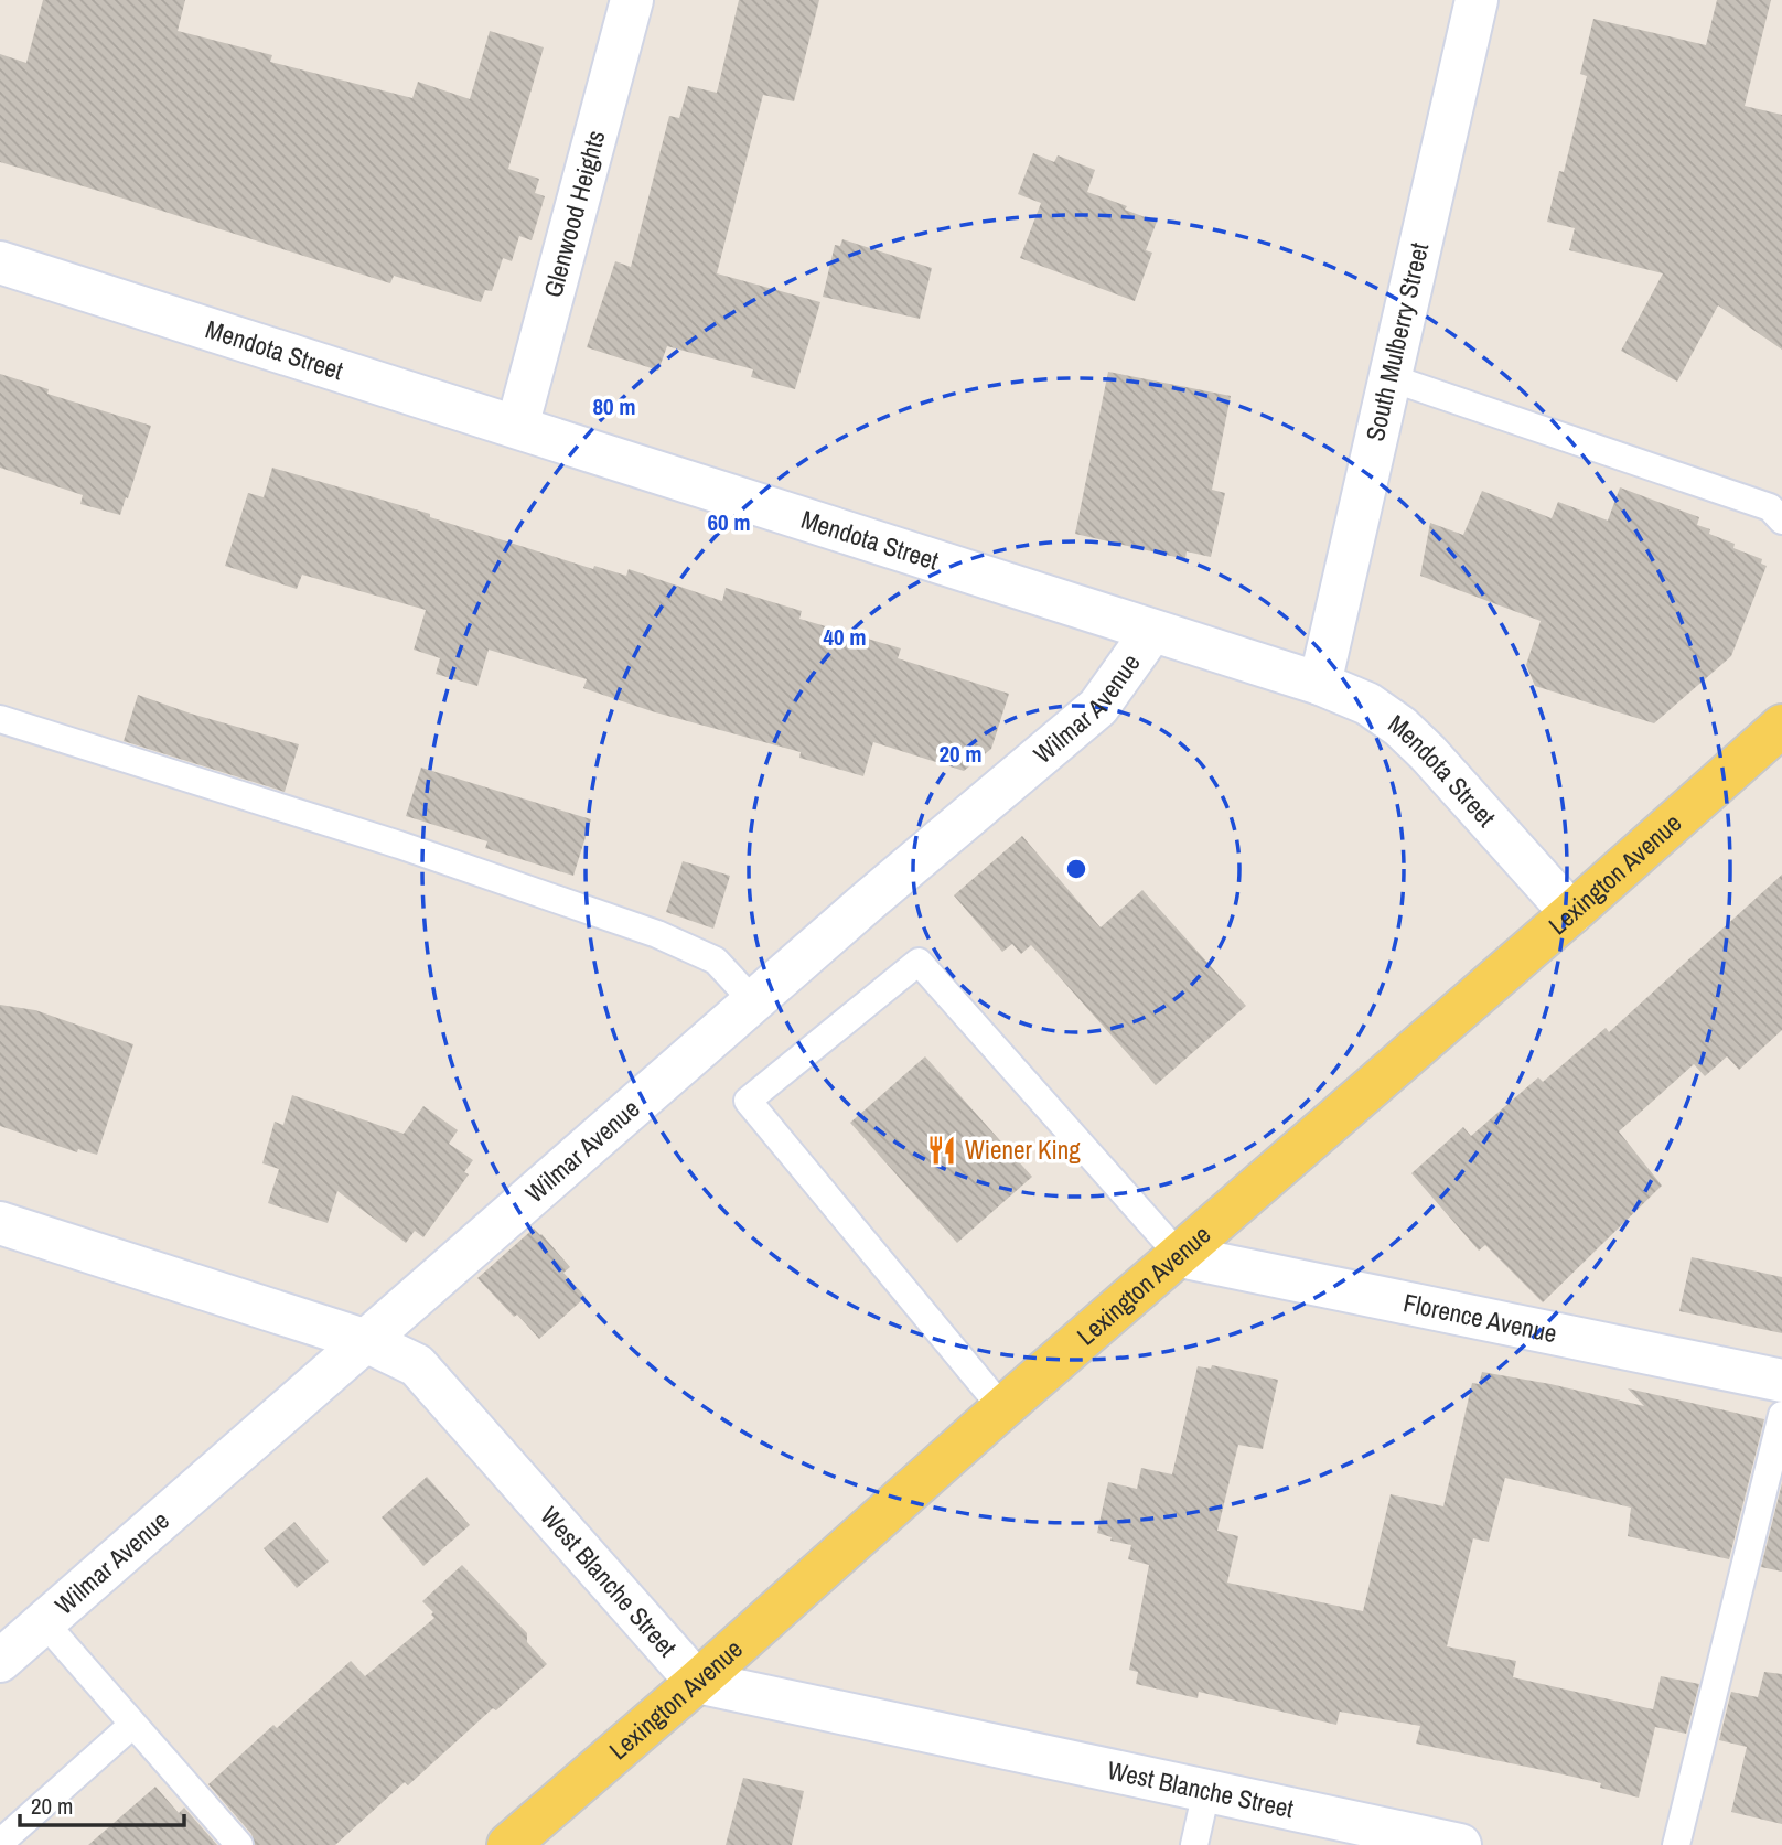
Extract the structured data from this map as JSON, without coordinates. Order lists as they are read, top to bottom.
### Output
{
  "streets": {
    "main road": ["Lexington Avenue"],
    "street": [
      "Glenwood Heights",
      "South Mulberry Street",
      "Mendota Street",
      "Wilmar Avenue",
      "Florence Avenue",
      "West Blanche Street"
    ]
  },
  "crossings": [
    ["Glenwood Heights", "Mendota Street"],
    ["South Mulberry Street", "Mendota Street"],
    ["Mendota Street", "Wilmar Avenue"],
    ["Mendota Street", "Lexington Avenue"],
    ["Wilmar Avenue", "West Blanche Street"],
    ["Lexington Avenue", "Florence Avenue"],
    ["Lexington Avenue", "West Blanche Street"]
  ],
  "places": {
    "restaurant": ["Wiener King"]
  },
  "scale_bar": "20 m",
  "rings": [
    "80 m",
    "60 m",
    "40 m",
    "20 m"
  ]
}
